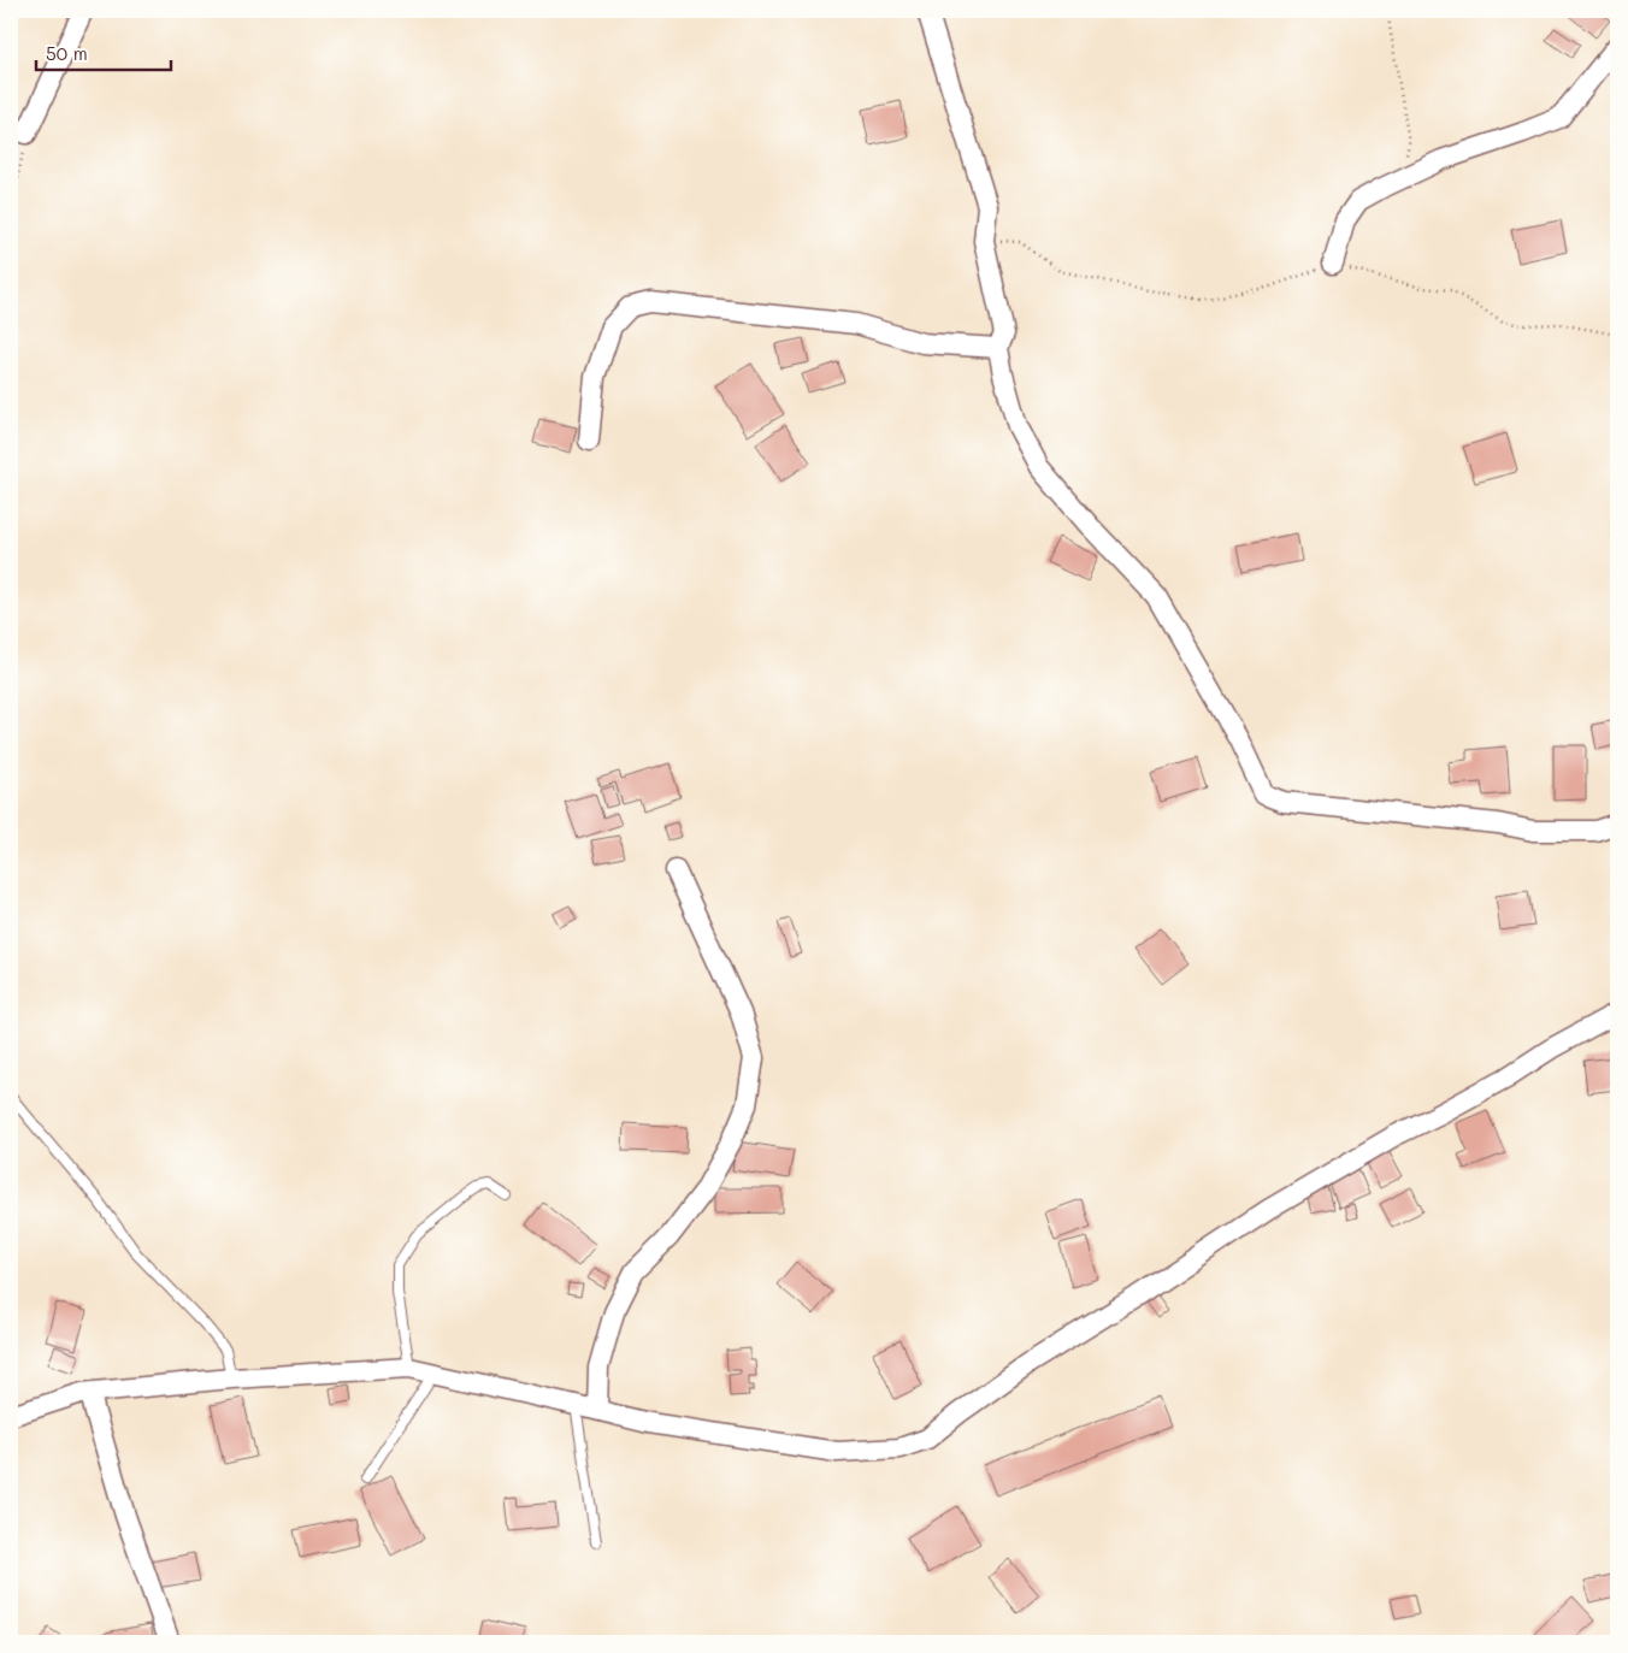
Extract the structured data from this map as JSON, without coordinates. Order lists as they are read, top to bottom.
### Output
{
  "scale_bar": "50 m"
}
